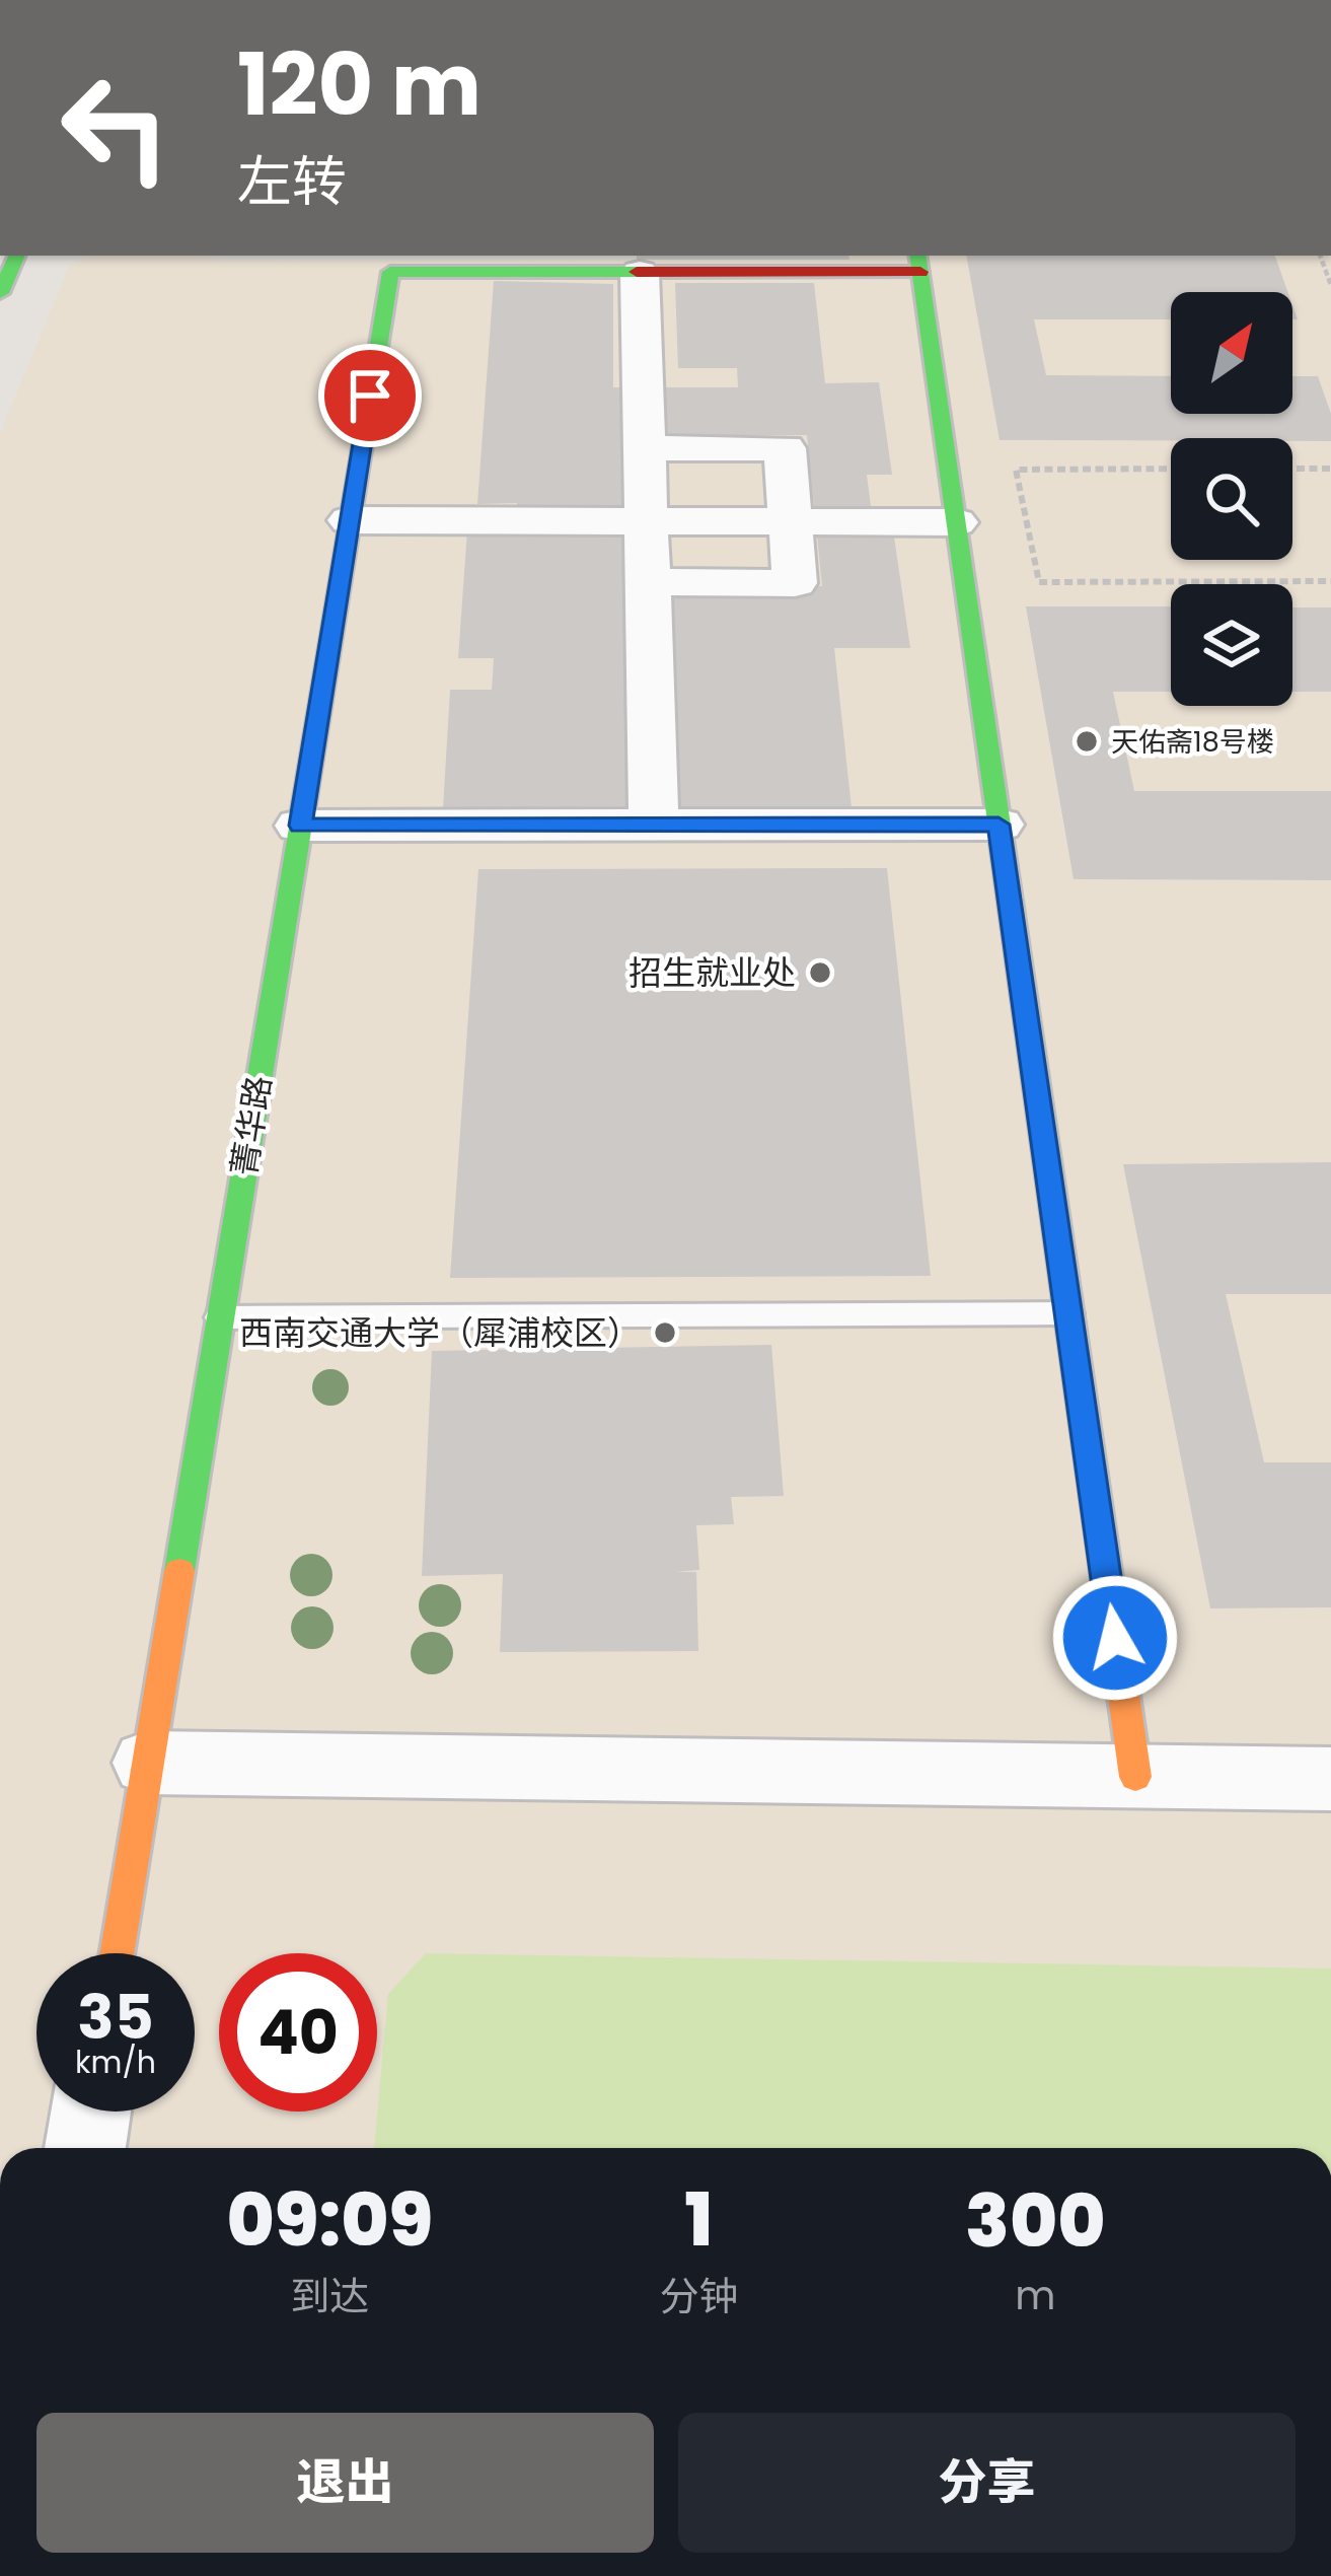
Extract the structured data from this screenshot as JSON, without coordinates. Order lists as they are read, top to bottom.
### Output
{
  "streets": {
    "street": ["菁华路"]
  },
  "places": ["天佑斋18号楼", "招生就业处", "西南交通大学（犀浦校区）"],
  "north": "top right",
  "page": {
    "turn": ["120 m", "左转"],
    "speed": "35 km/h",
    "limit": "40",
    "eta": [
      "09:09",
      "到达",
      "1",
      "分钟",
      "300",
      "m"
    ],
    "buttons": ["退出", "分享"]
  }
}
